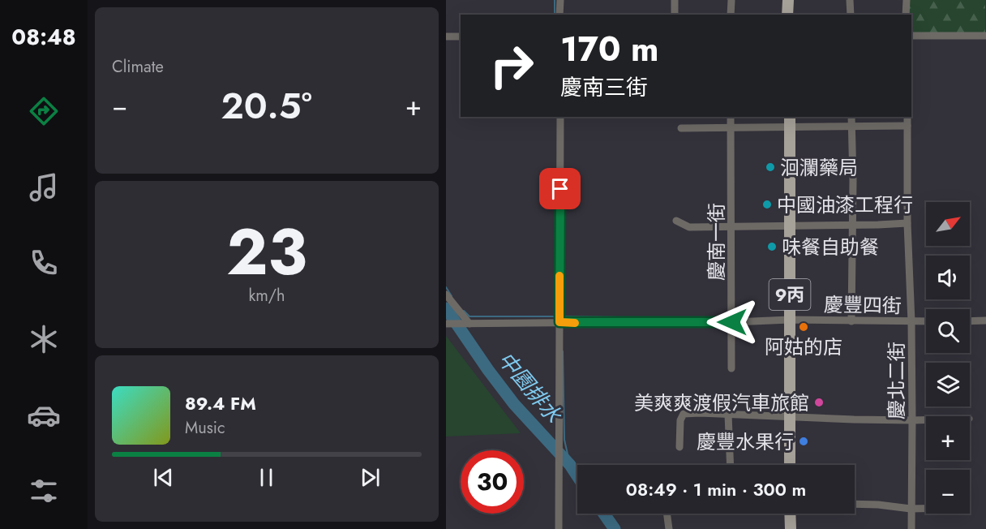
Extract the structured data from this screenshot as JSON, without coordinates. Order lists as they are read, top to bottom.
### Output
{
  "streets": {
    "main road": ["9丙"],
    "street": ["慶南一街", "慶豐四街", "慶北二街"]
  },
  "crossings": [
    ["慶南一街", "慶豐四街"],
    ["9丙", "慶豐四街"],
    ["慶豐四街", "慶北二街"]
  ],
  "water": ["中園排水"],
  "places": [
    "洄瀾藥局",
    "中國油漆工程行",
    "味餐自助餐",
    "阿姑的店",
    "美爽爽渡假汽車旅館",
    "慶豐水果行"
  ],
  "north": "top right",
  "page": {
    "tabs": "08:48",
    "tile": [
      "Climate",
      ["23", "km/h"]
    ],
    "turn": ["170 m", "慶南三街"],
    "heat": ["−", "20.5°", "+"],
    "map_buttons": ["+", "−"],
    "song": ["89.4 FM", "Music"],
    "limit": "30",
    "trip": "08:49 · 1 min · 300 m"
  }
}
